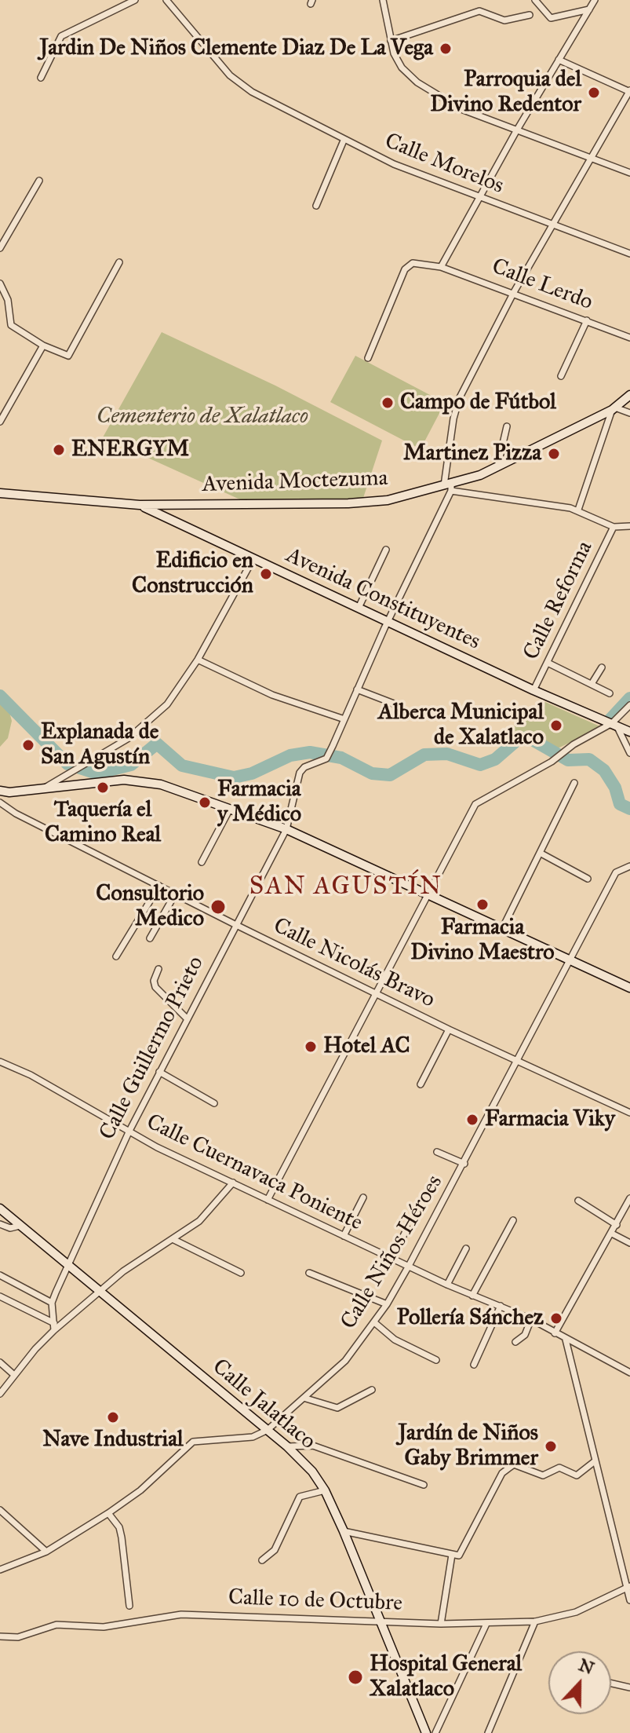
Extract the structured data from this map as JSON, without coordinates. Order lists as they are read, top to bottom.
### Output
{
  "streets": {
    "main road": ["Avenida Moctezuma", "Avenida Constituyentes", "Calle Jalatlaco"],
    "street": [
      "Calle Morelos",
      "Calle Lerdo",
      "Calle Reforma",
      "Calle Nicolás Bravo",
      "Calle Guillermo Prieto",
      "Calle Cuernavaca Poniente",
      "Calle Niños Héroes",
      "Calle 10 de Octubre"
    ]
  },
  "crossings": [
    ["Avenida Moctezuma", "Avenida Constituyentes"],
    ["Avenida Constituyentes", "Calle Reforma"],
    ["Calle Nicolás Bravo", "Calle Guillermo Prieto"],
    ["Calle Nicolás Bravo", "Calle Niños Héroes"],
    ["Calle Guillermo Prieto", "Calle Cuernavaca Poniente"],
    ["Calle Guillermo Prieto", "Calle Jalatlaco"],
    ["Calle Cuernavaca Poniente", "Calle Niños Héroes"],
    ["Calle Niños Héroes", "Calle Jalatlaco"],
    ["Calle Jalatlaco", "Calle 10 de Octubre"]
  ],
  "districts": ["SAN AGUSTÍN"],
  "parks": ["Cementerio de Xalatlaco"],
  "places": [
    "Jardin De Niños Clemente Diaz De La Vega",
    "Parroquia del Divino Redentor",
    "Campo de Fútbol",
    "ENERGYM",
    "Martinez Pizza",
    "Edificio en Construcción",
    "Alberca Municipal de Xalatlaco",
    "Explanada de San Agustín",
    "Taquería el Camino Real",
    "Farmacia y Médico",
    "Farmacia Divino Maestro",
    "Consultorio Medico",
    "Hotel AC",
    "Farmacia Viky",
    "Pollería Sánchez",
    "Nave Industrial",
    "Jardín de Niños Gaby Brimmer",
    "Hospital General Xalatlaco"
  ],
  "north": "top"
}
